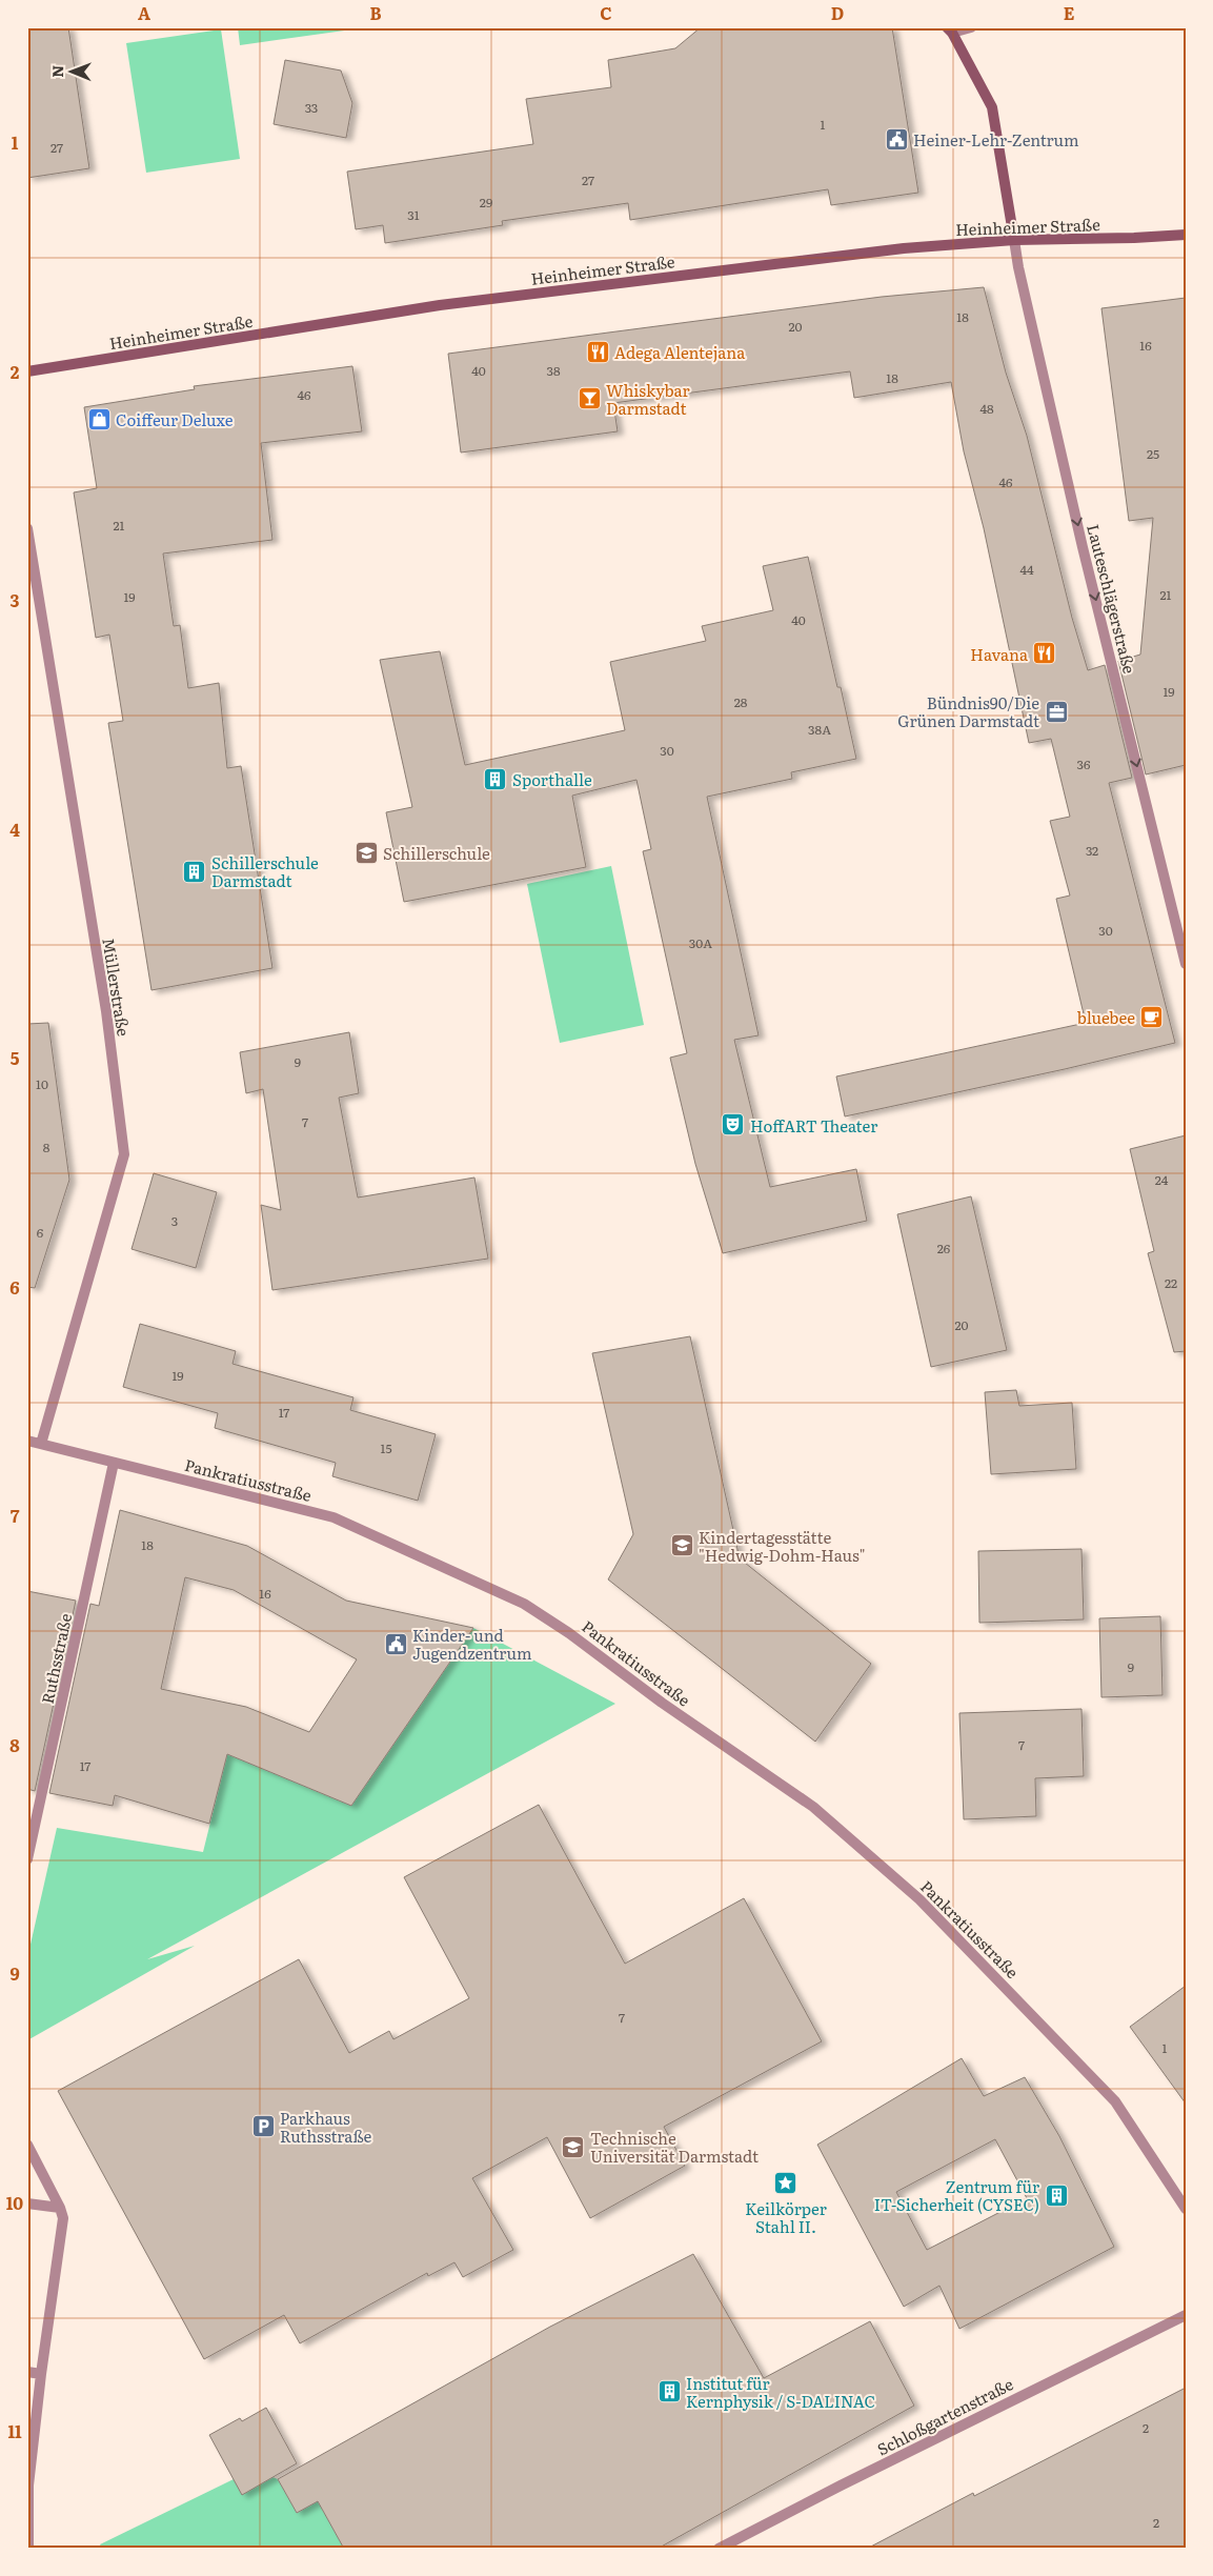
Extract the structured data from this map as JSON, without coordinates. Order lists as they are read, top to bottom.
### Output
{
  "streets": {
    "street": [
      "Heinheimer Straße",
      "Lauteschlägerstraße",
      "Müllerstraße",
      "Pankratiusstraße",
      "Ruthsstraße",
      "Schloßgartenstraße"
    ]
  },
  "crossings": [
    ["Heinheimer Straße", "Lauteschlägerstraße"],
    ["Müllerstraße", "Pankratiusstraße"],
    ["Pankratiusstraße", "Ruthsstraße"]
  ],
  "one_way": ["Lauteschlägerstraße"],
  "places": {
    "public building": ["Heiner-Lehr-Zentrum", "Kinder- und Jugendzentrum"],
    "restaurant": ["Adega Alentejana", "Havana"],
    "bar": ["Whiskybar Darmstadt"],
    "shop": ["Coiffeur Deluxe"],
    "office": ["Bündnis90/Die Grünen Darmstadt"],
    "building": [
      "Sporthalle",
      "Schillerschule Darmstadt",
      "Zentrum für IT-Sicherheit (CYSEC)",
      "Institut für Kernphysik / S-DALINAC"
    ],
    "school or university": ["Schillerschule", "Kindertagesstätte \"Hedwig-Dohm-Haus\"", "Technische Universität Darmstadt"],
    "cafe": ["bluebee"],
    "theatre": ["HoffART Theater"],
    "parking": ["Parkhaus Ruthsstraße"],
    "place": ["Keilkörper Stahl II."]
  },
  "house_numbers": [
    "33",
    "1",
    "27",
    "27",
    "29",
    "31",
    "18",
    "20",
    "16",
    "40",
    "38",
    "18",
    "46",
    "48",
    "25",
    "46",
    "21",
    "44",
    "21",
    "19",
    "40",
    "19",
    "28",
    "38A",
    "30",
    "36",
    "32",
    "30",
    "30A",
    "9",
    "10",
    "7",
    "8",
    "24",
    "3",
    "6",
    "26",
    "22",
    "20",
    "19",
    "17",
    "15",
    "18",
    "16",
    "9",
    "7",
    "17",
    "7",
    "1",
    "2",
    "2"
  ],
  "north": "left",
  "grid": {
    "columns": [
      "A",
      "B",
      "C",
      "D",
      "E"
    ],
    "rows": [
      "1",
      "2",
      "3",
      "4",
      "5",
      "6",
      "7",
      "8",
      "9",
      "10",
      "11"
    ]
  }
}
